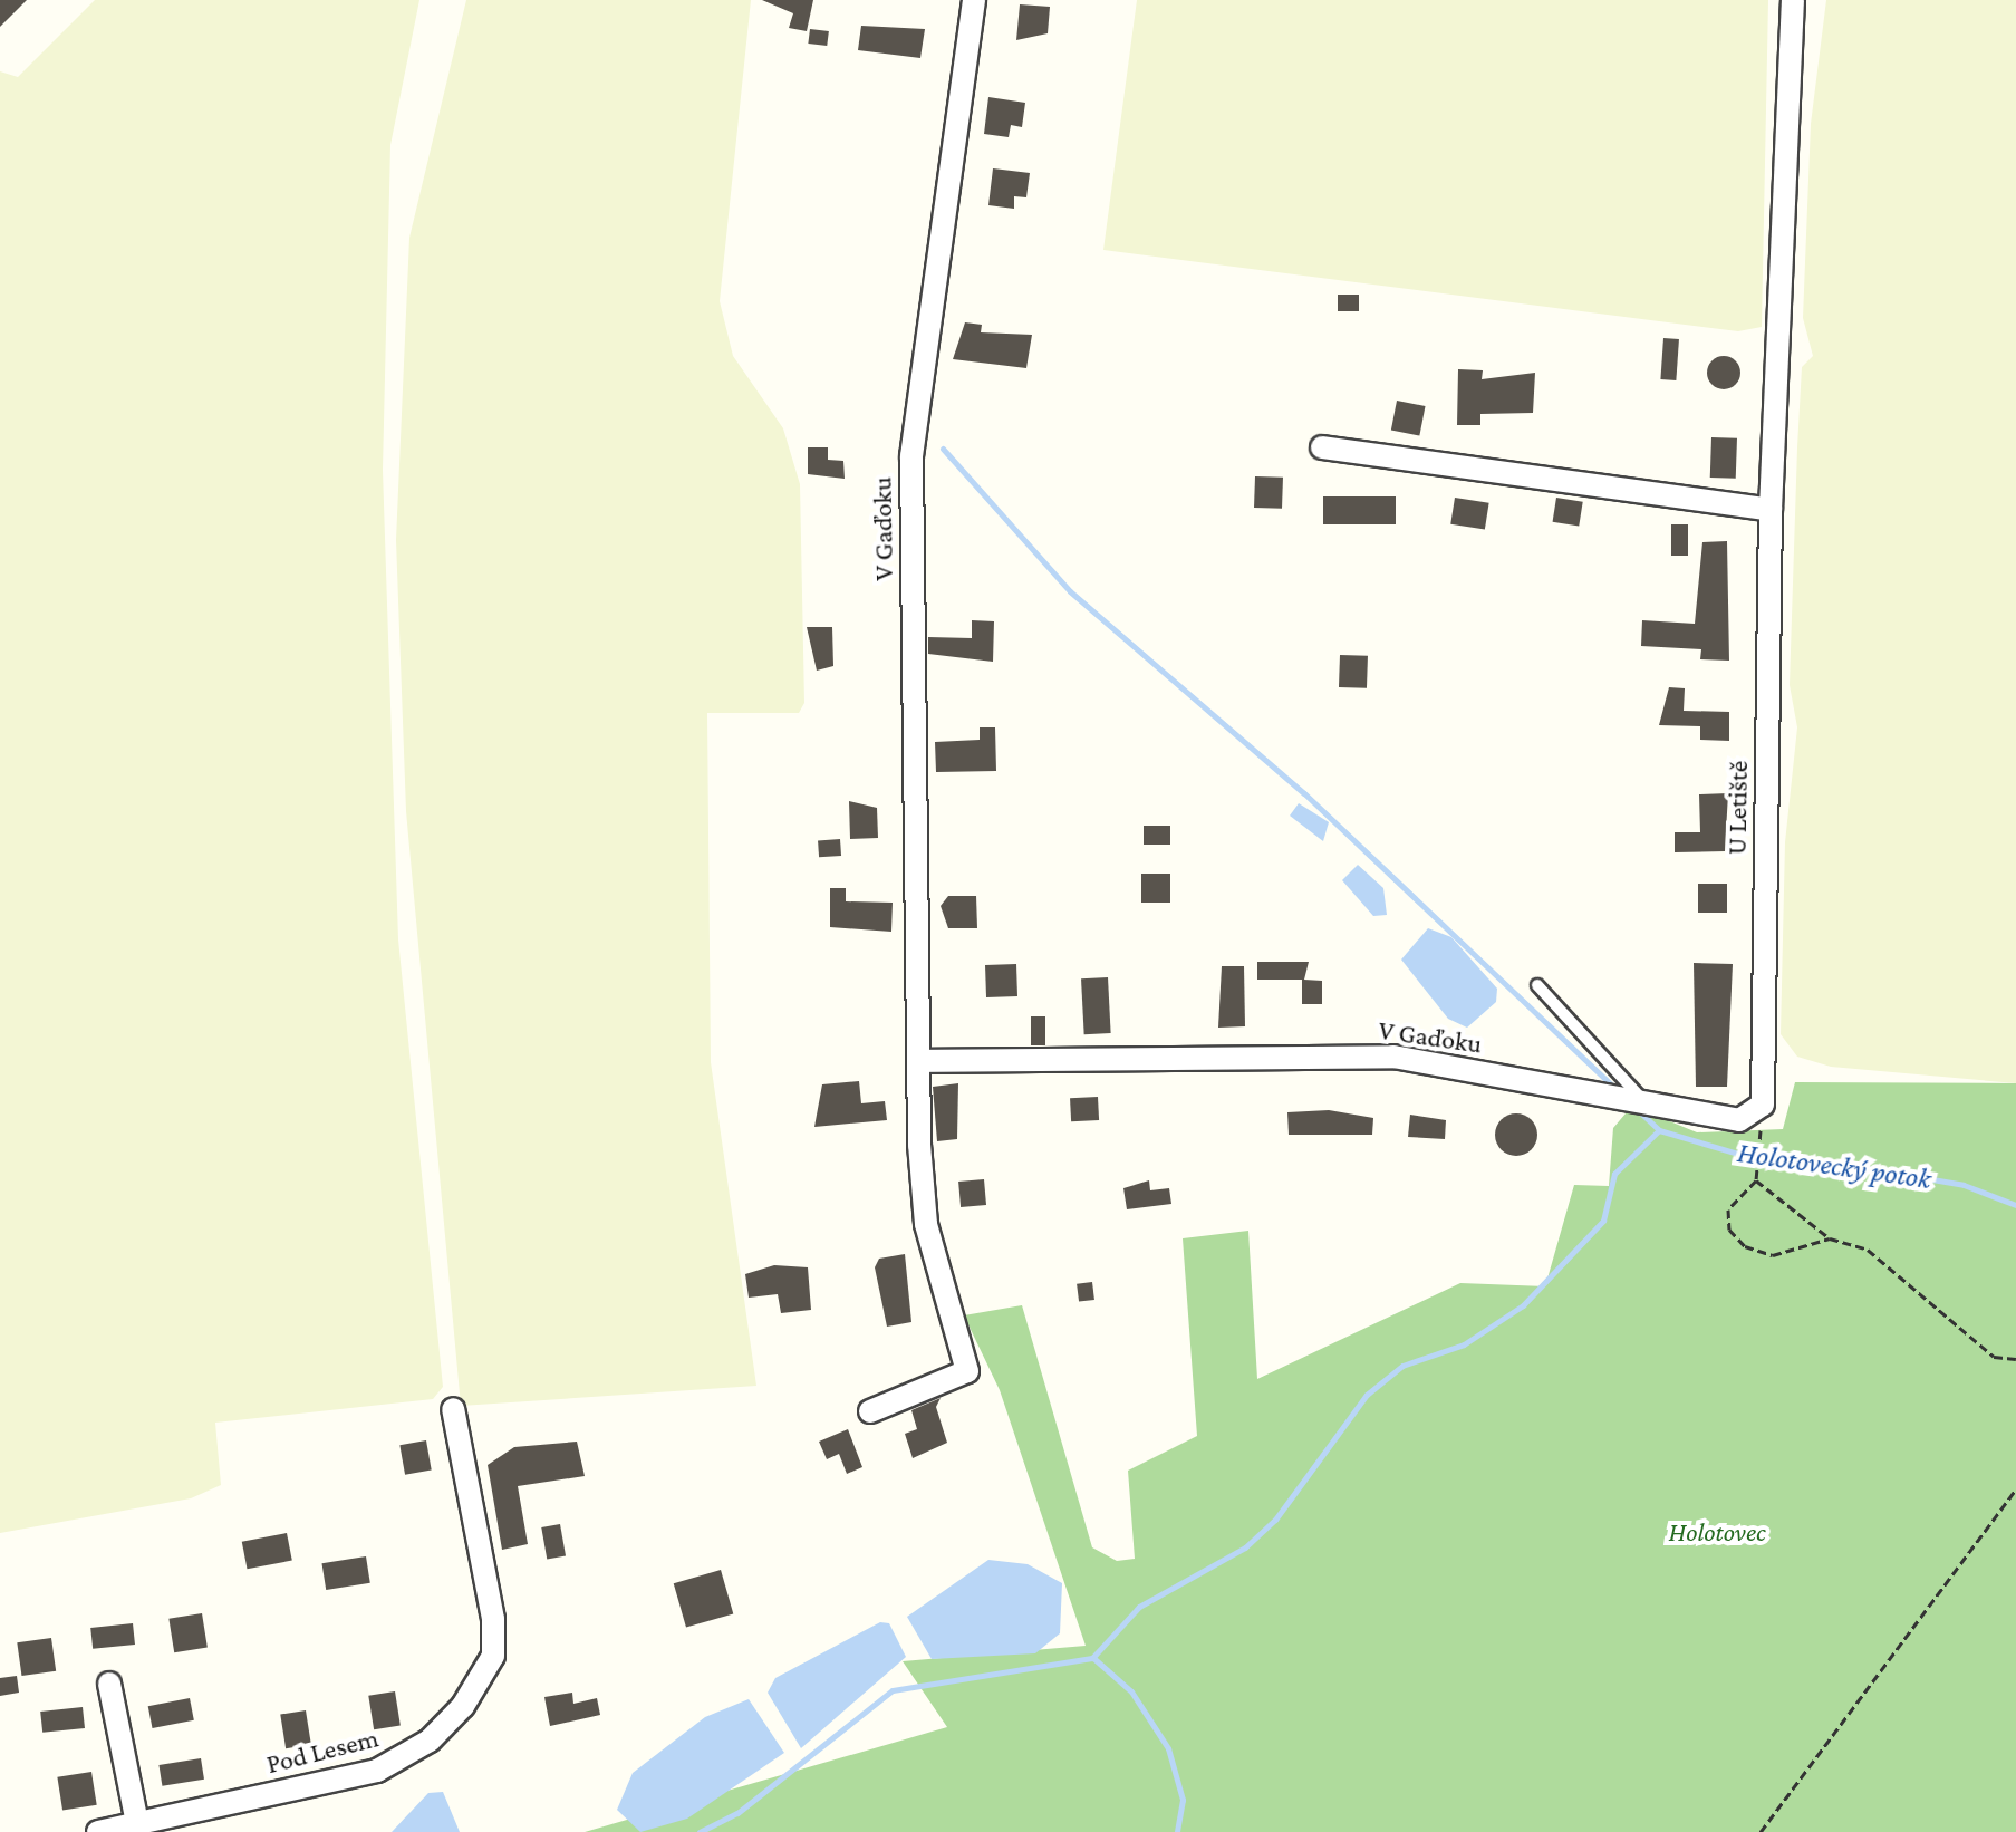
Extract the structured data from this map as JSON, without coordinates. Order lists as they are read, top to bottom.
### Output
{
  "streets": {
    "street": ["V Gaďoku", "U Letiště", "Pod Lesem"]
  },
  "crossings": [
    ["V Gaďoku", "U Letiště"]
  ],
  "water": ["Holotovecký potok"],
  "parks": ["Holotovec"]
}
